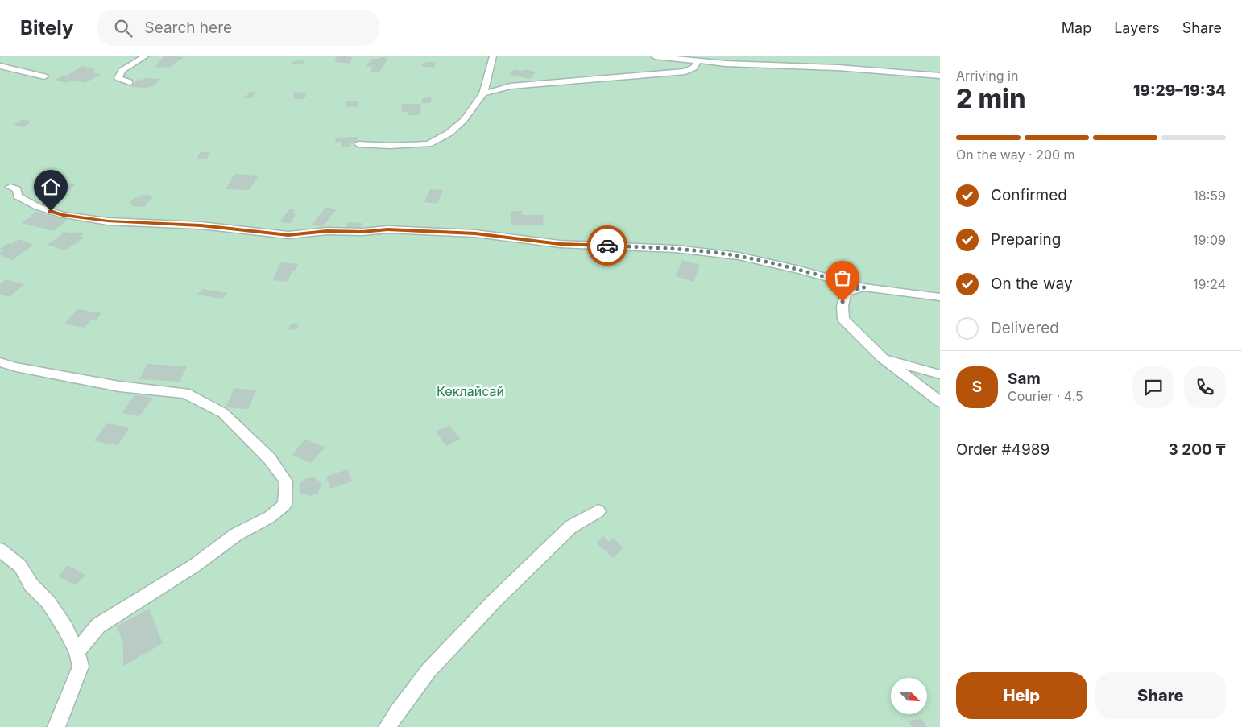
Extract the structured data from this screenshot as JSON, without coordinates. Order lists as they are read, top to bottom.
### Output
{
  "parks": ["Көклайсай"],
  "north": "bottom right",
  "page": {
    "header": "Bitely",
    "search": "Search here",
    "nav": ["Map", "Layers", "Share"],
    "heading": ["2 min", "Arriving in", "19:29–19:34"],
    "panel": [
      "Sam",
      "Courier · 4.5",
      "Order #4989",
      "3 200 ₸"
    ],
    "bar": "On the way · 200 m",
    "list": [
      ["Confirmed", "18:59"],
      ["Preparing", "19:09"],
      ["On the way", "19:24"],
      "Delivered"
    ],
    "round": "S",
    "buttons": ["Help", "Share"]
  }
}
